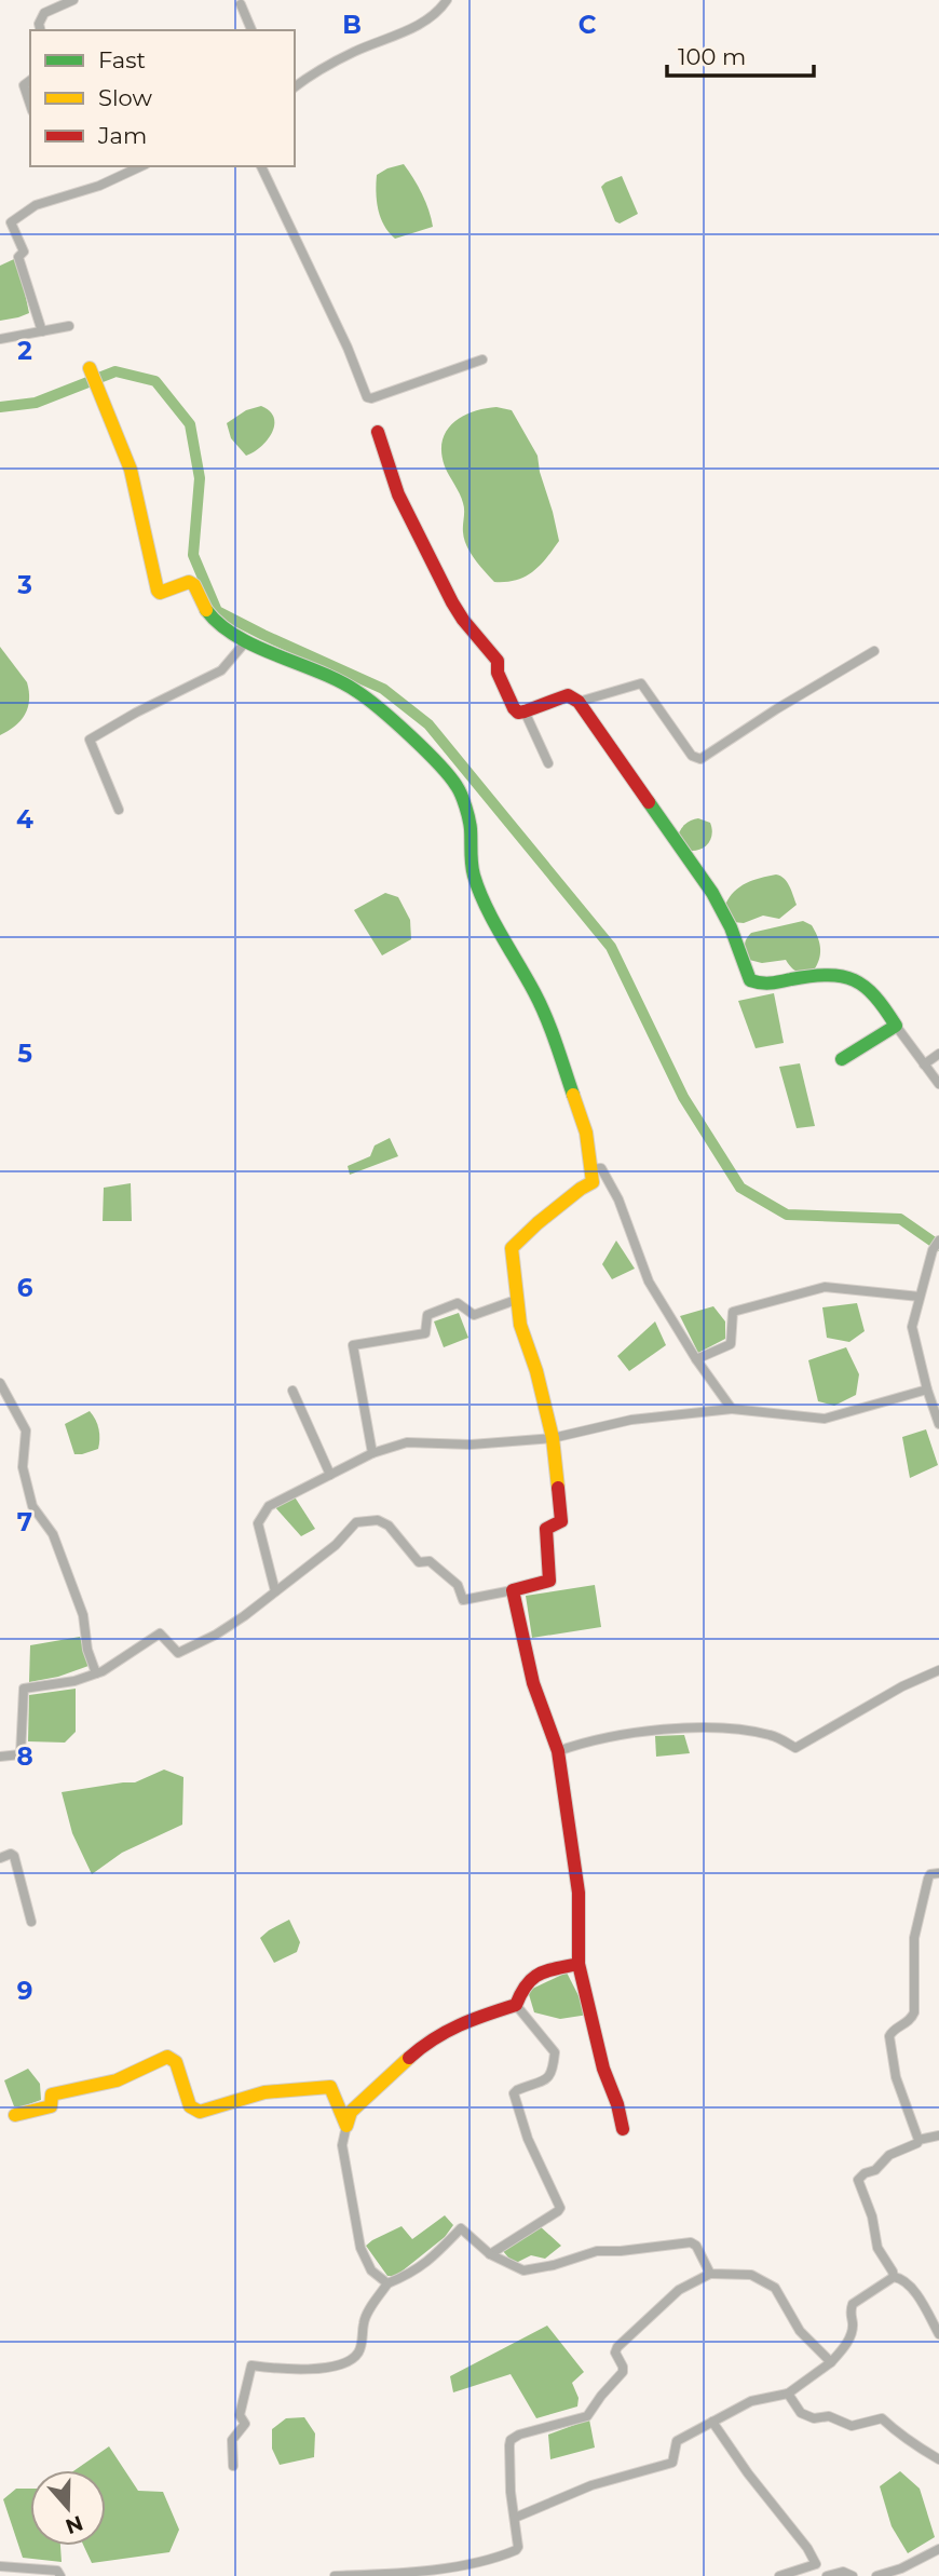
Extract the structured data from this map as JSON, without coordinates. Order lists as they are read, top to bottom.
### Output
{
  "legend": ["Fast", "Slow", "Jam"],
  "scale_bar": "100 m",
  "north": "bottom",
  "grid": {
    "columns": ["B", "C"],
    "rows": [
      "2",
      "3",
      "4",
      "5",
      "6",
      "7",
      "8",
      "9"
    ]
  }
}
